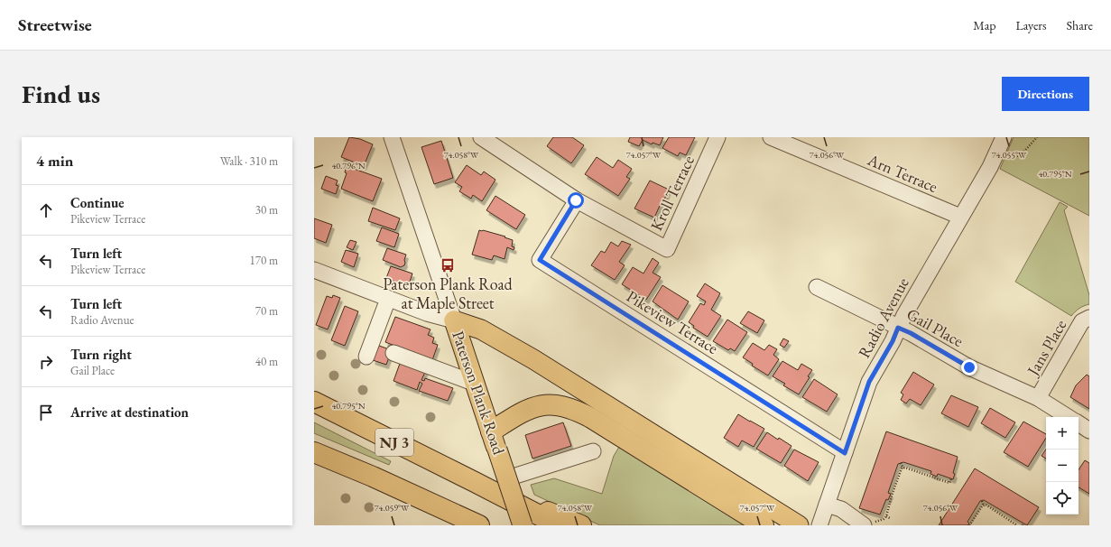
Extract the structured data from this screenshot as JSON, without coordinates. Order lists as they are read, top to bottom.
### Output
{
  "streets": {
    "highway": ["NJ 3"],
    "main road": ["Paterson Plank Road"],
    "street": [
      "Arn Terrace",
      "Kroll Terrace",
      "Radio Avenue",
      "Pikeview Terrace",
      "Gail Place",
      "Jans Place"
    ]
  },
  "crossings": [
    ["Arn Terrace", "Radio Avenue"],
    ["Kroll Terrace", "Pikeview Terrace"],
    ["Radio Avenue", "Pikeview Terrace"],
    ["Radio Avenue", "Gail Place"],
    ["Gail Place", "Jans Place"]
  ],
  "places": {
    "bus stop": ["Paterson Plank Road at Maple Street"]
  },
  "page": {
    "header": "Streetwise",
    "nav": ["Map", "Layers", "Share"],
    "buttons": "Directions",
    "title": "Find us",
    "heading": ["4 min", "Walk · 310 m"],
    "list": [
      ["Continue", "Pikeview Terrace", "30 m"],
      ["Turn left", "Pikeview Terrace", "170 m"],
      ["Turn left", "Radio Avenue", "70 m"],
      ["Turn right", "Gail Place", "40 m"],
      "Arrive at destination"
    ],
    "map_buttons": ["+", "−"]
  },
  "coordinates": [
    "74.058°W",
    "74.057°W",
    "74.056°W",
    "74.055°W",
    "40.796°N",
    "40.795°N",
    "74.059°W"
  ]
}
